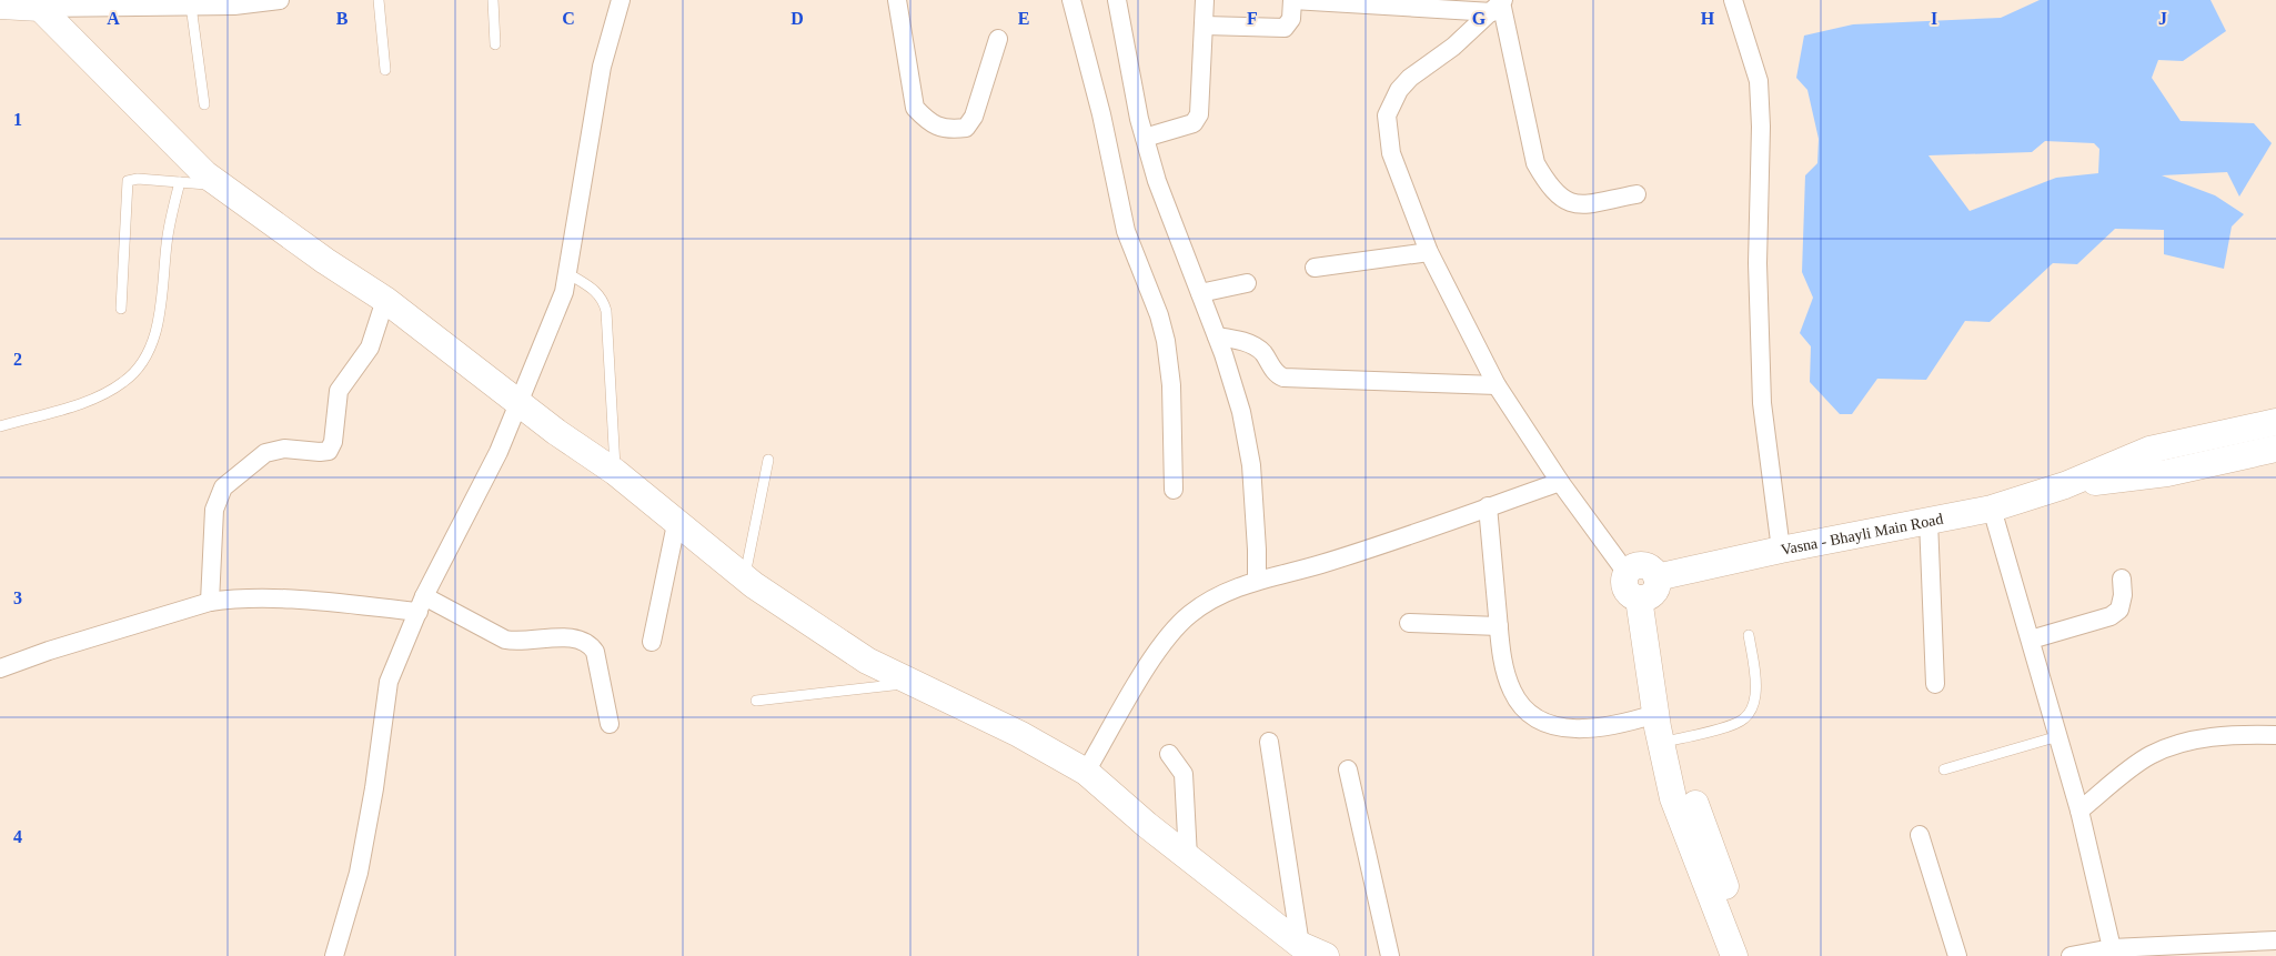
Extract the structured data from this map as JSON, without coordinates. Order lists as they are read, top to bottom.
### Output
{
  "streets": {
    "street": ["Vasna - Bhayli Main Road"]
  },
  "grid": {
    "columns": [
      "A",
      "B",
      "C",
      "D",
      "E",
      "F",
      "G",
      "H",
      "I",
      "J"
    ],
    "rows": [
      "1",
      "2",
      "3",
      "4"
    ]
  }
}
